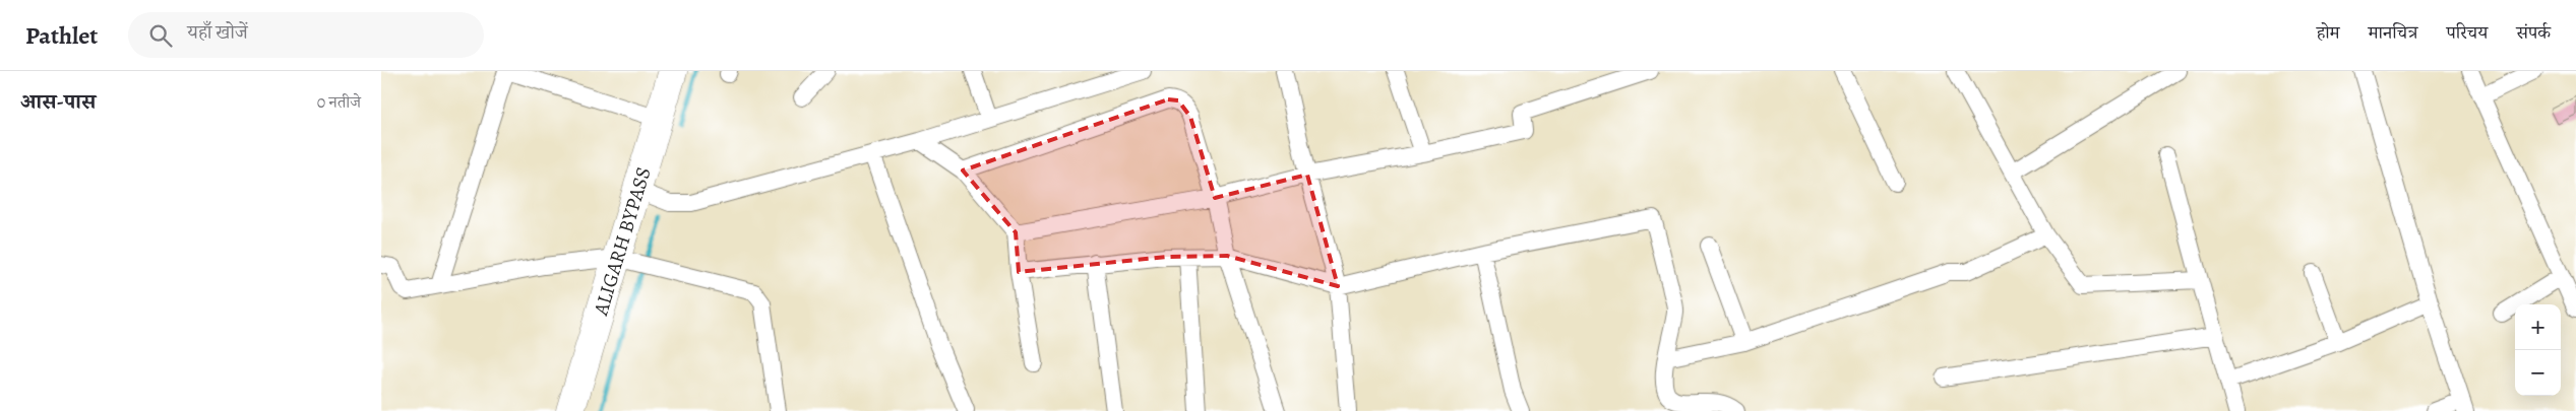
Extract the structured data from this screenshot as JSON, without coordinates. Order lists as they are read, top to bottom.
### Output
{
  "streets": {
    "highway": ["ALIGARH BYPASS"]
  },
  "page": {
    "header": "Pathlet",
    "search": "यहाँ खोजें",
    "nav": [
      "होम",
      "मानचित्र",
      "परिचय",
      "संपर्क"
    ],
    "heading": ["आस-पास", "0 नतीजे"],
    "map_buttons": ["+", "−"]
  }
}
